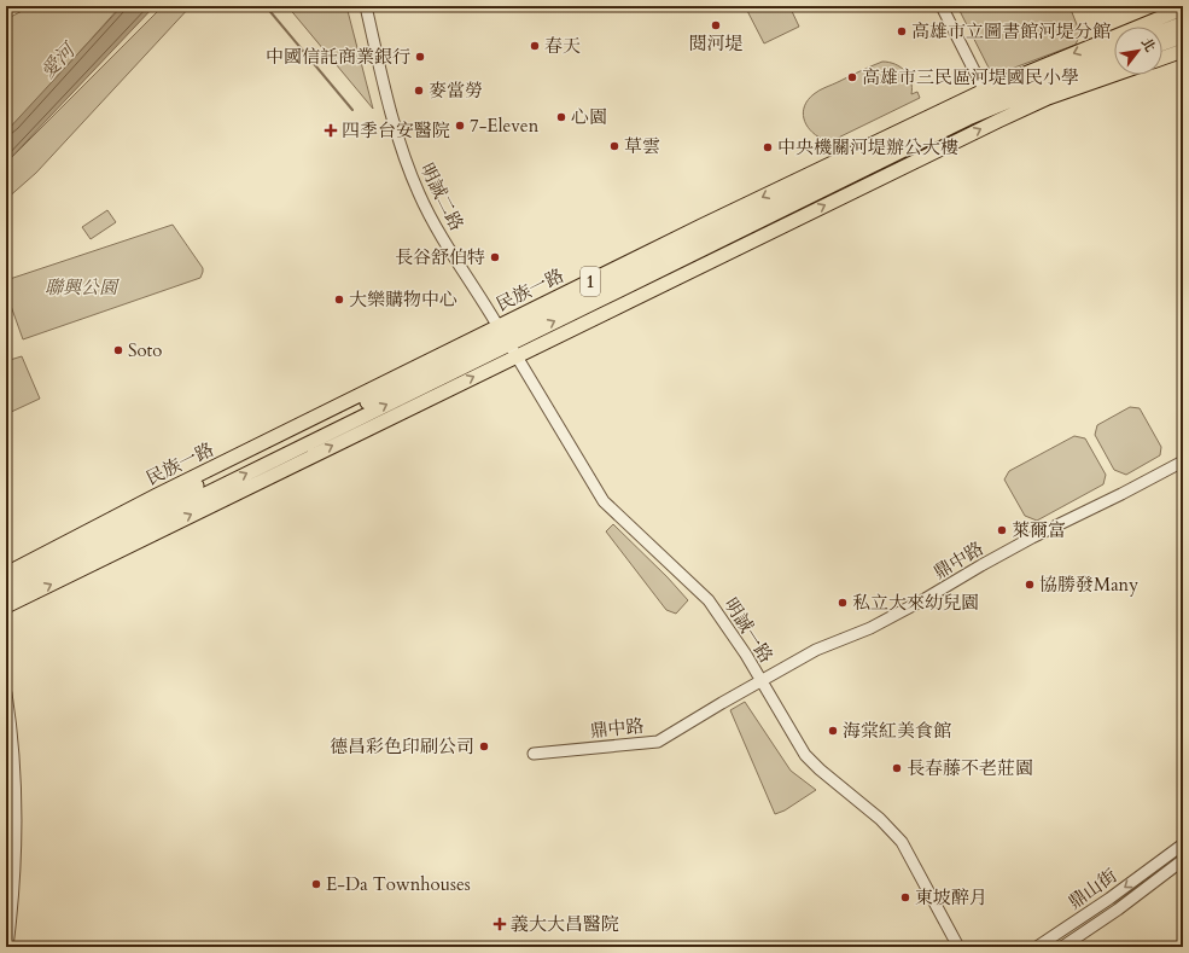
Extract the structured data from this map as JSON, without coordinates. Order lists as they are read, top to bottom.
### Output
{
  "streets": {
    "main road": ["1", "民族一路"],
    "street": [
      "明誠二路",
      "鼎中路",
      "明誠一路",
      "鼎山街"
    ]
  },
  "crossings": [
    ["明誠二路", "民族一路"],
    ["明誠二路", "明誠一路"],
    ["民族一路", "明誠一路"],
    ["鼎中路", "明誠一路"]
  ],
  "water": ["愛河"],
  "parks": ["聯興公園"],
  "places": {
    "other": [
      "閱河堤",
      "高雄市立圖書館河堤分館",
      "春天",
      "中國信託商業銀行",
      "高雄市三民區河堤國民小學",
      "麥當勞",
      "心園",
      "7-Eleven",
      "草雲",
      "中央機關河堤辦公大樓",
      "長谷舒伯特",
      "大樂購物中心",
      "Soto",
      "萊爾富",
      "協勝發Many",
      "私立大來幼兒園",
      "海棠紅美食館",
      "德昌彩色印刷公司",
      "長春藤不老莊園",
      "E-Da Townhouses",
      "東坡醉月"
    ],
    "health": ["四季台安醫院", "義大大昌醫院"]
  },
  "north": "top right"
}
